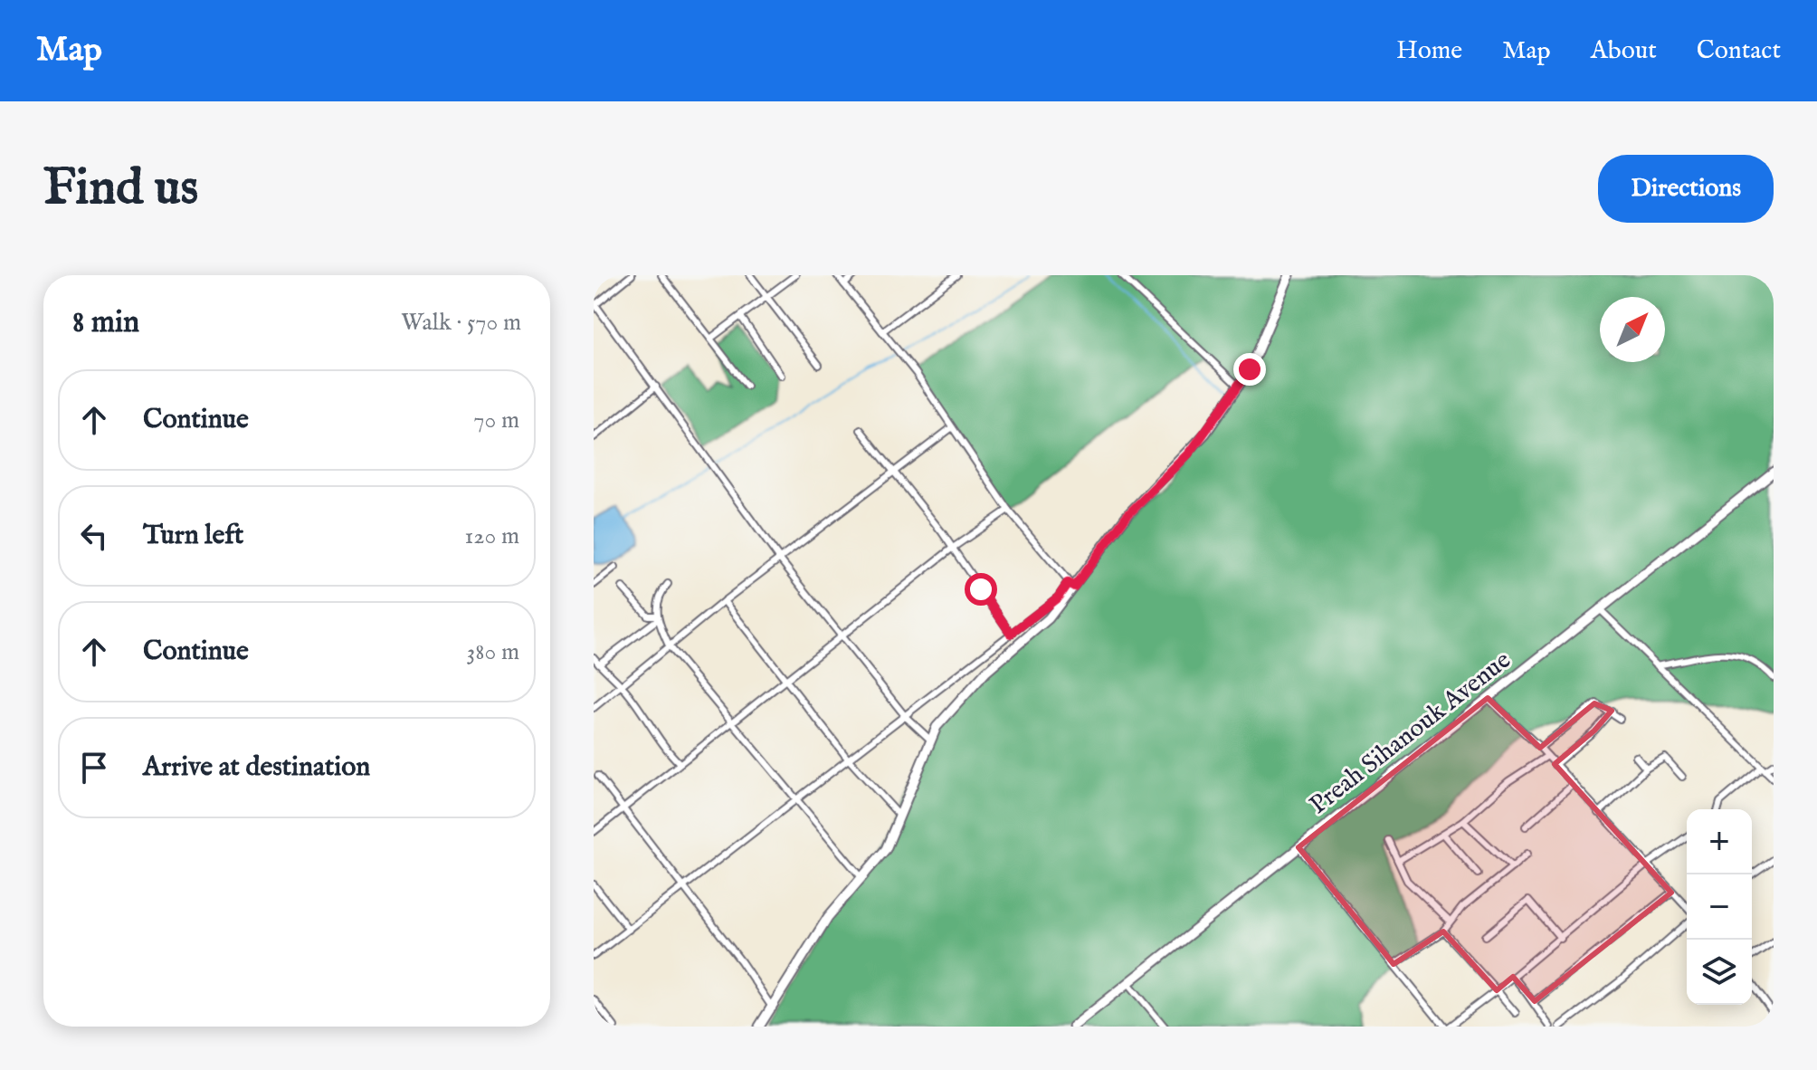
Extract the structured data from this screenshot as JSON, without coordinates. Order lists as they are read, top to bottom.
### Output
{
  "streets": {
    "main road": ["Preah Sihanouk Avenue"]
  },
  "north": "top right",
  "page": {
    "header": "Map",
    "nav": [
      "Home",
      "Map",
      "About",
      "Contact"
    ],
    "buttons": "Directions",
    "title": "Find us",
    "heading": ["8 min", "Walk · 570 m"],
    "list": [
      ["Continue", "70 m"],
      ["Turn left", "120 m"],
      ["Continue", "380 m"],
      "Arrive at destination"
    ],
    "map_buttons": ["+", "−"]
  }
}
